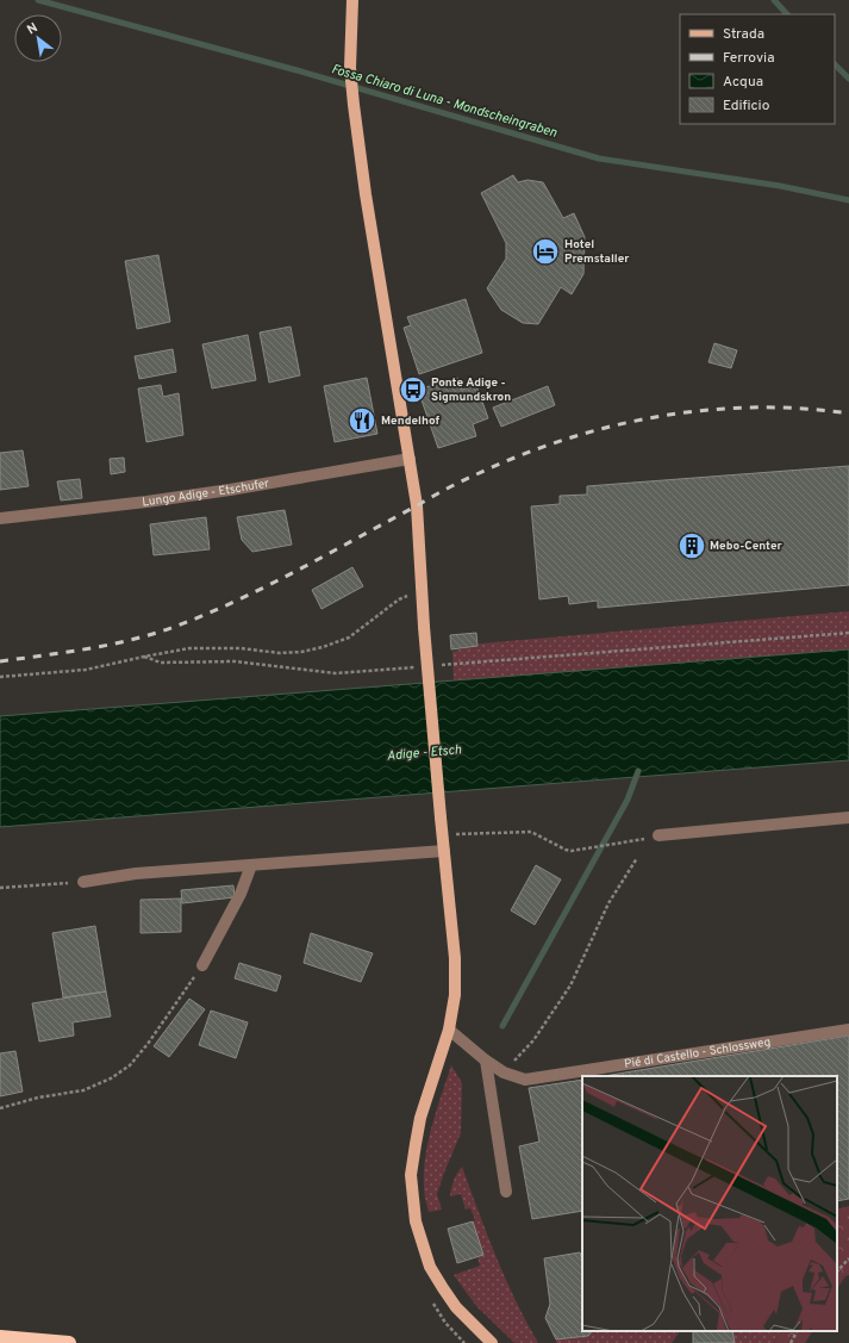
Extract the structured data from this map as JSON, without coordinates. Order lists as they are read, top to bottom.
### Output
{
  "streets": {
    "street": ["Lungo Adige - Etschufer", "Pié di Castello - Schlossweg"]
  },
  "water": ["Fossa Chiaro di Luna - Mondscheingraben", "Adige - Etsch"],
  "places": {
    "hotel": ["Hotel Premstaller"],
    "bus stop": ["Ponte Adige - Sigmundskron"],
    "restaurant": ["Mendelhof"],
    "building": ["Mebo-Center"]
  },
  "legend": [
    "Strada",
    "Ferrovia",
    "Acqua",
    "Edificio"
  ],
  "north": "top left"
}
